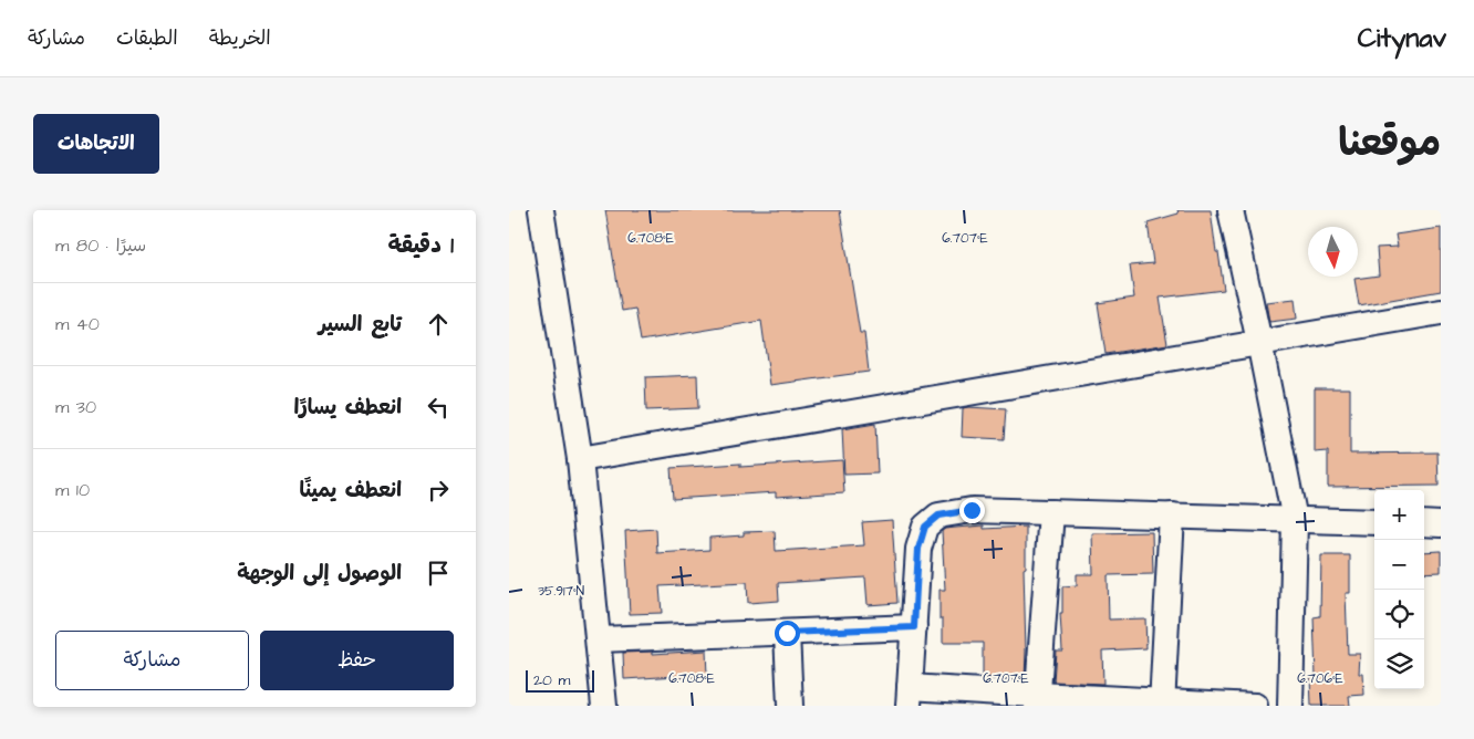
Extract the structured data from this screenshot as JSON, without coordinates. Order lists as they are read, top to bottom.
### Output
{
  "scale_bar": "20 m",
  "north": "bottom",
  "page": {
    "header": "Citynav",
    "nav": ["الخريطة", "الطبقات", "مشاركة"],
    "title": "موقعنا",
    "buttons": [
      "الاتجاهات",
      ["حفظ", "مشاركة"]
    ],
    "heading": ["1 دقيقة", "سيرًا · 80 m"],
    "list": [
      ["تابع السير", "40 m"],
      ["انعطف يسارًا", "30 m"],
      ["انعطف يمينًا", "10 m"],
      "الوصول إلى الوجهة"
    ],
    "map_buttons": ["+", "−"],
    "scale": "20 m"
  },
  "coordinates": [
    "6.708°E",
    "6.707°E",
    "35.917°N",
    "6.706°E"
  ]
}
